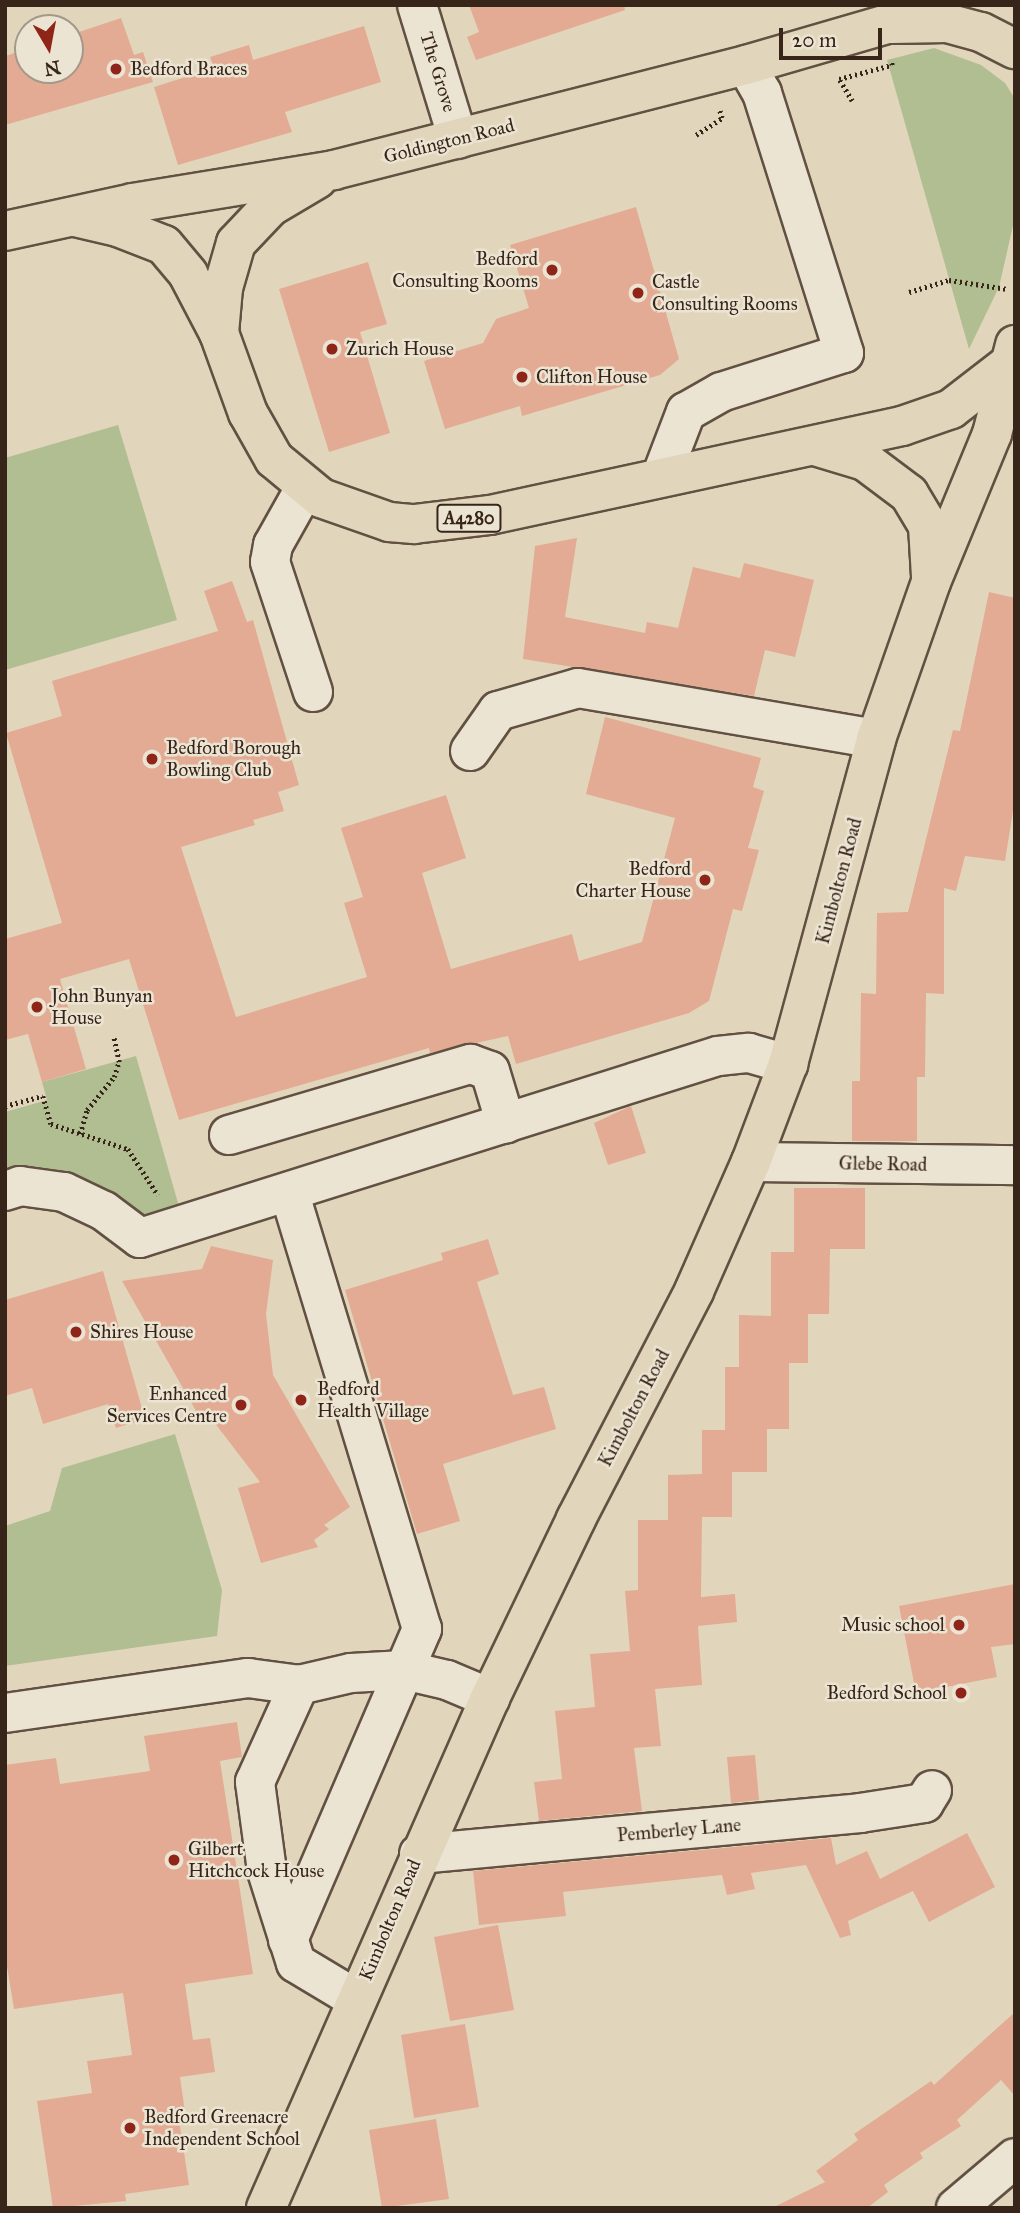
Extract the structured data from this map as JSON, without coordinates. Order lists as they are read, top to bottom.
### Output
{
  "streets": {
    "main road": ["Goldington Road", "A4280", "Kimbolton Road"],
    "street": ["The Grove", "Glebe Road", "Pemberley Lane"]
  },
  "crossings": [
    ["The Grove", "Goldington Road"],
    ["Goldington Road", "A4280"],
    ["A4280", "Kimbolton Road"],
    ["Kimbolton Road", "Glebe Road"],
    ["Kimbolton Road", "Pemberley Lane"]
  ],
  "places": [
    "Bedford Braces",
    "Bedford Consulting Rooms",
    "Castle Consulting Rooms",
    "Zurich House",
    "Clifton House",
    "Bedford Borough Bowling Club",
    "Bedford Charter House",
    "John Bunyan House",
    "Shires House",
    "Bedford Health Village",
    "Enhanced Services Centre",
    "Music school",
    "Bedford School",
    "Gilbert Hitchcock House",
    "Bedford Greenacre Independent School"
  ],
  "scale_bar": "20 m",
  "north": "bottom"
}
